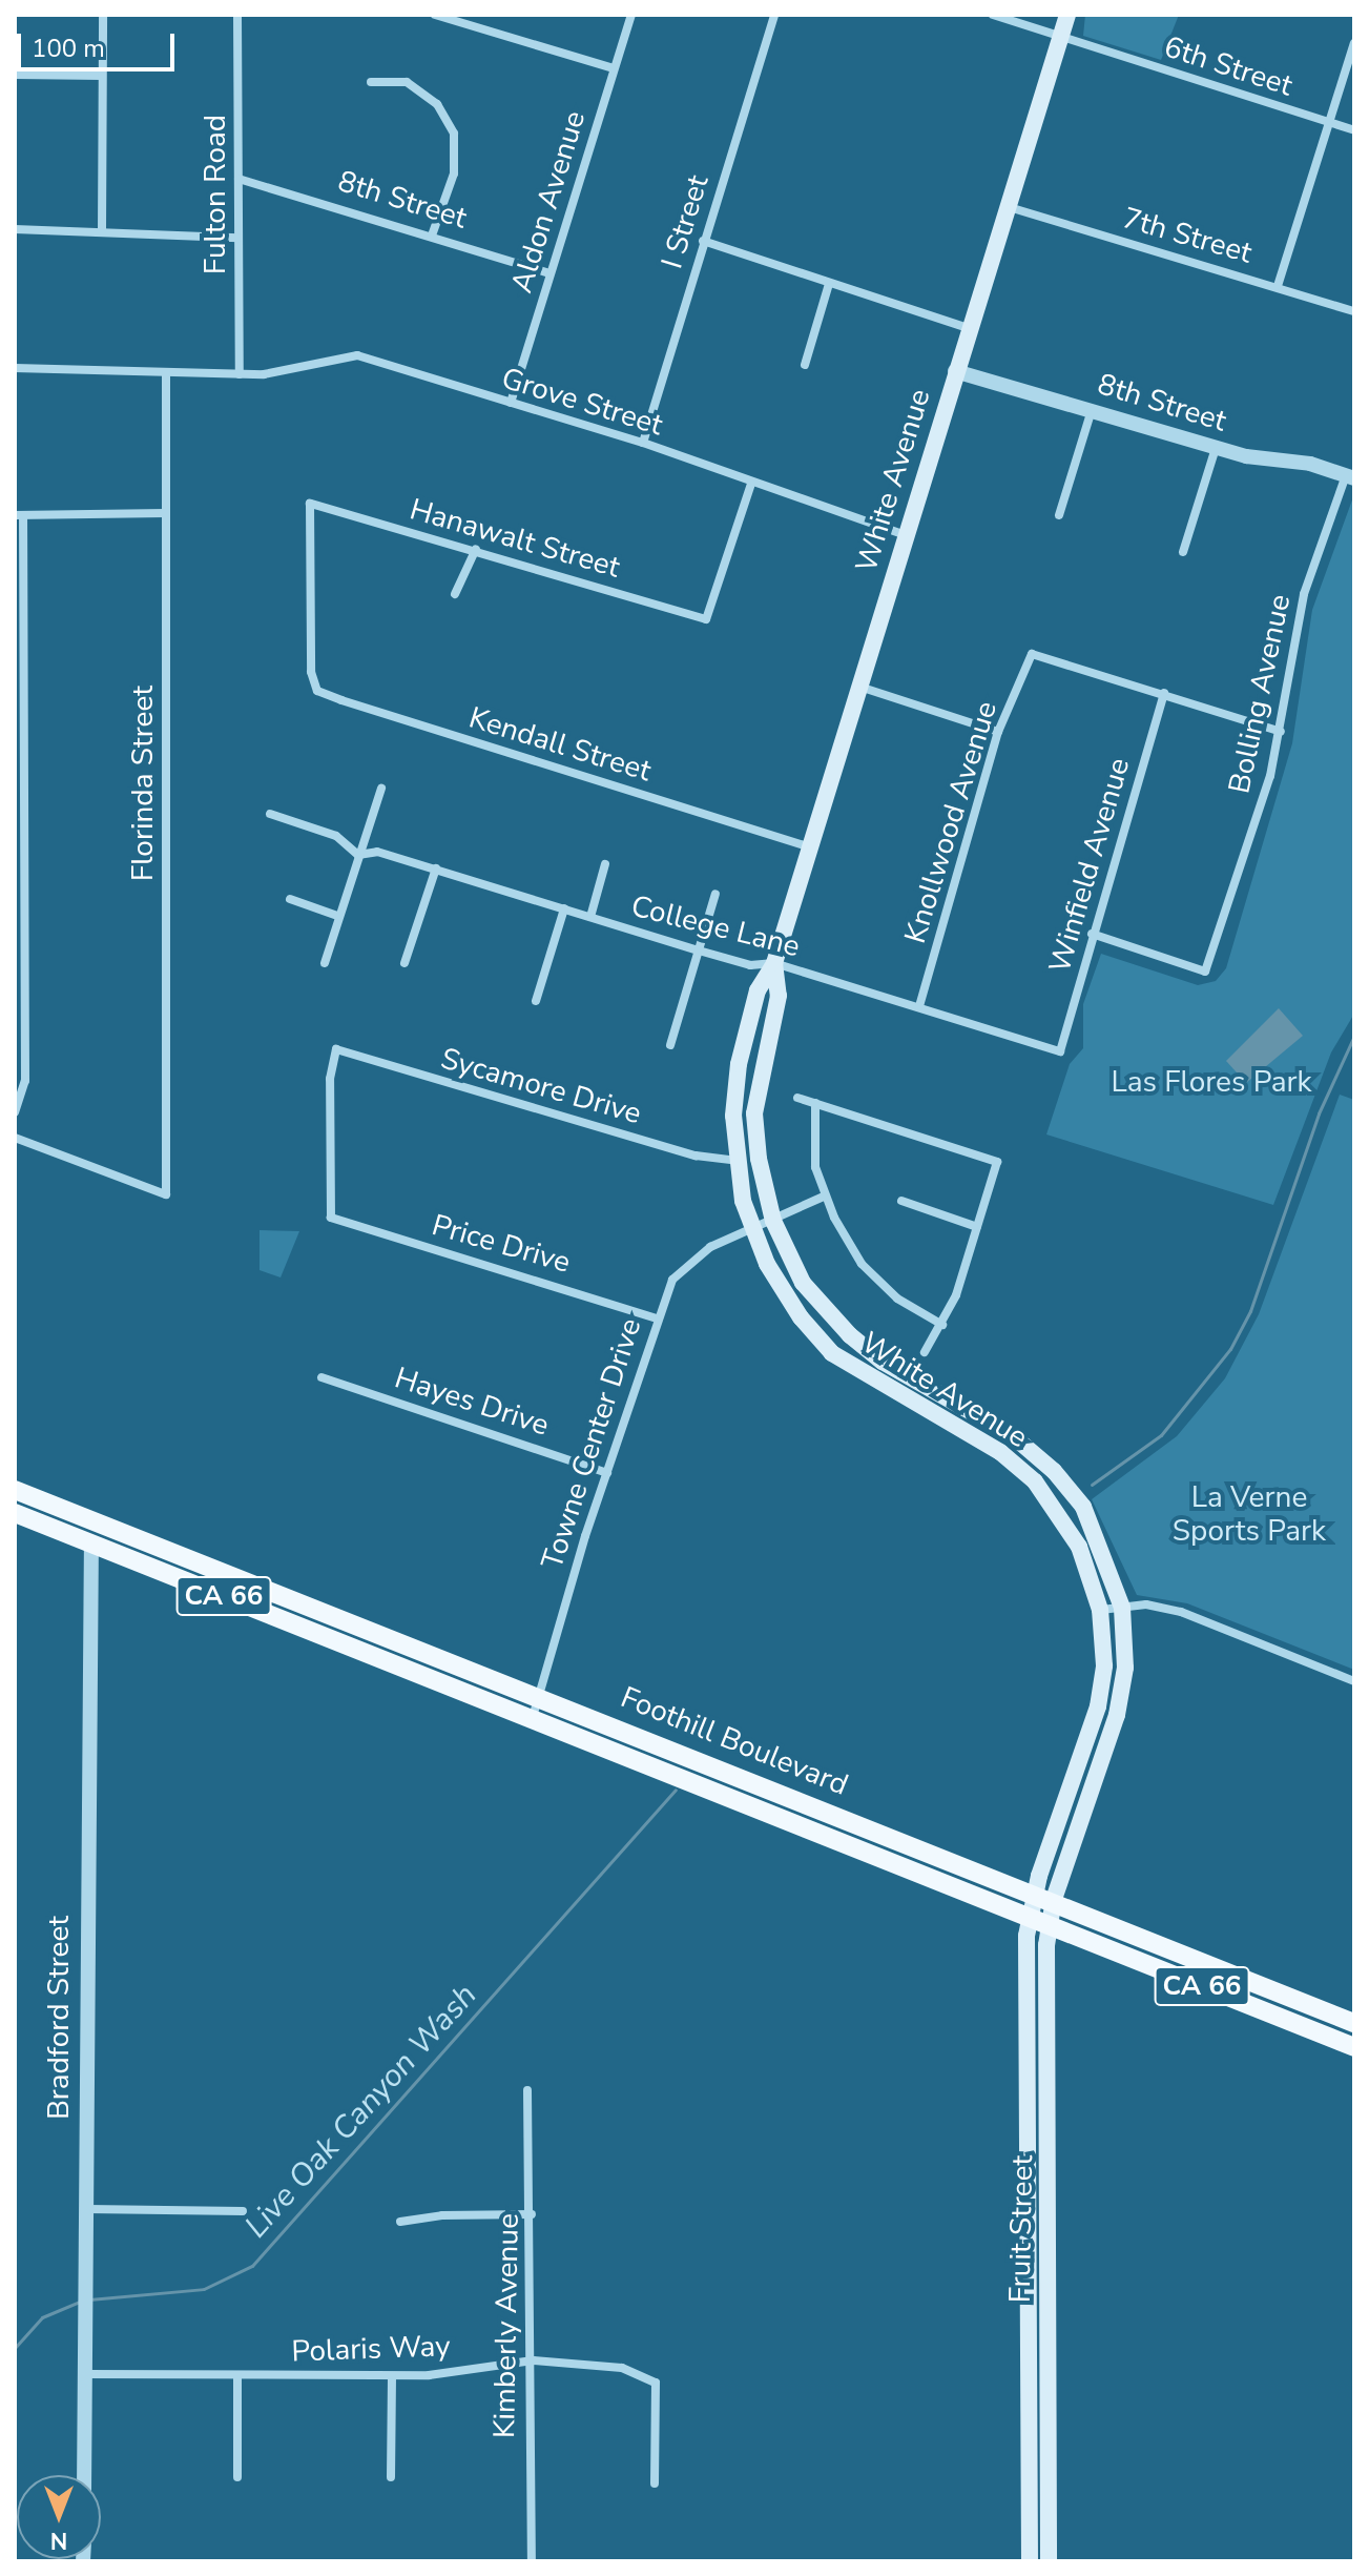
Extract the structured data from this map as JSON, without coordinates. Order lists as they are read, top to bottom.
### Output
{
  "streets": {
    "main road": [
      "White Avenue",
      "CA 66",
      "Foothill Boulevard",
      "Fruit Street"
    ],
    "street": [
      "6th Street",
      "Fulton Road",
      "8th Street",
      "Aldon Avenue",
      "I Street",
      "7th Street",
      "Grove Street",
      "Hanawalt Street",
      "Bolling Avenue",
      "Kendall Street",
      "Florinda Street",
      "Knollwood Avenue",
      "Winfield Avenue",
      "College Lane",
      "Sycamore Drive",
      "Price Drive",
      "Hayes Drive",
      "Towne Center Drive",
      "Bradford Street",
      "Kimberly Avenue",
      "Polaris Way"
    ]
  },
  "crossings": [
    ["6th Street", "White Avenue"],
    ["Fulton Road", "8th Street"],
    ["Fulton Road", "Grove Street"],
    ["8th Street", "Aldon Avenue"],
    ["8th Street", "White Avenue"],
    ["8th Street", "Bolling Avenue"],
    ["Aldon Avenue", "Grove Street"],
    ["I Street", "Grove Street"],
    ["7th Street", "White Avenue"],
    ["Grove Street", "White Avenue"],
    ["Grove Street", "Hanawalt Street"],
    ["Grove Street", "Florinda Street"],
    ["White Avenue", "Kendall Street"],
    ["White Avenue", "College Lane"],
    ["White Avenue", "Sycamore Drive"],
    ["White Avenue", "Towne Center Drive"],
    ["White Avenue", "Foothill Boulevard"],
    ["White Avenue", "Fruit Street"],
    ["Hanawalt Street", "Kendall Street"],
    ["Bolling Avenue", "Winfield Avenue"],
    ["Knollwood Avenue", "Winfield Avenue"],
    ["Knollwood Avenue", "College Lane"],
    ["Winfield Avenue", "College Lane"],
    ["Sycamore Drive", "Price Drive"],
    ["Price Drive", "Towne Center Drive"],
    ["Hayes Drive", "Towne Center Drive"],
    ["Towne Center Drive", "Foothill Boulevard"],
    ["CA 66", "Foothill Boulevard"],
    ["CA 66", "Bradford Street"],
    ["Foothill Boulevard", "Bradford Street"],
    ["Foothill Boulevard", "Fruit Street"],
    ["Bradford Street", "Polaris Way"],
    ["Kimberly Avenue", "Polaris Way"]
  ],
  "water": ["Live Oak Canyon Wash"],
  "parks": ["Las Flores Park", "La Verne Sports Park"],
  "scale_bar": "100 m",
  "north": "bottom"
}
